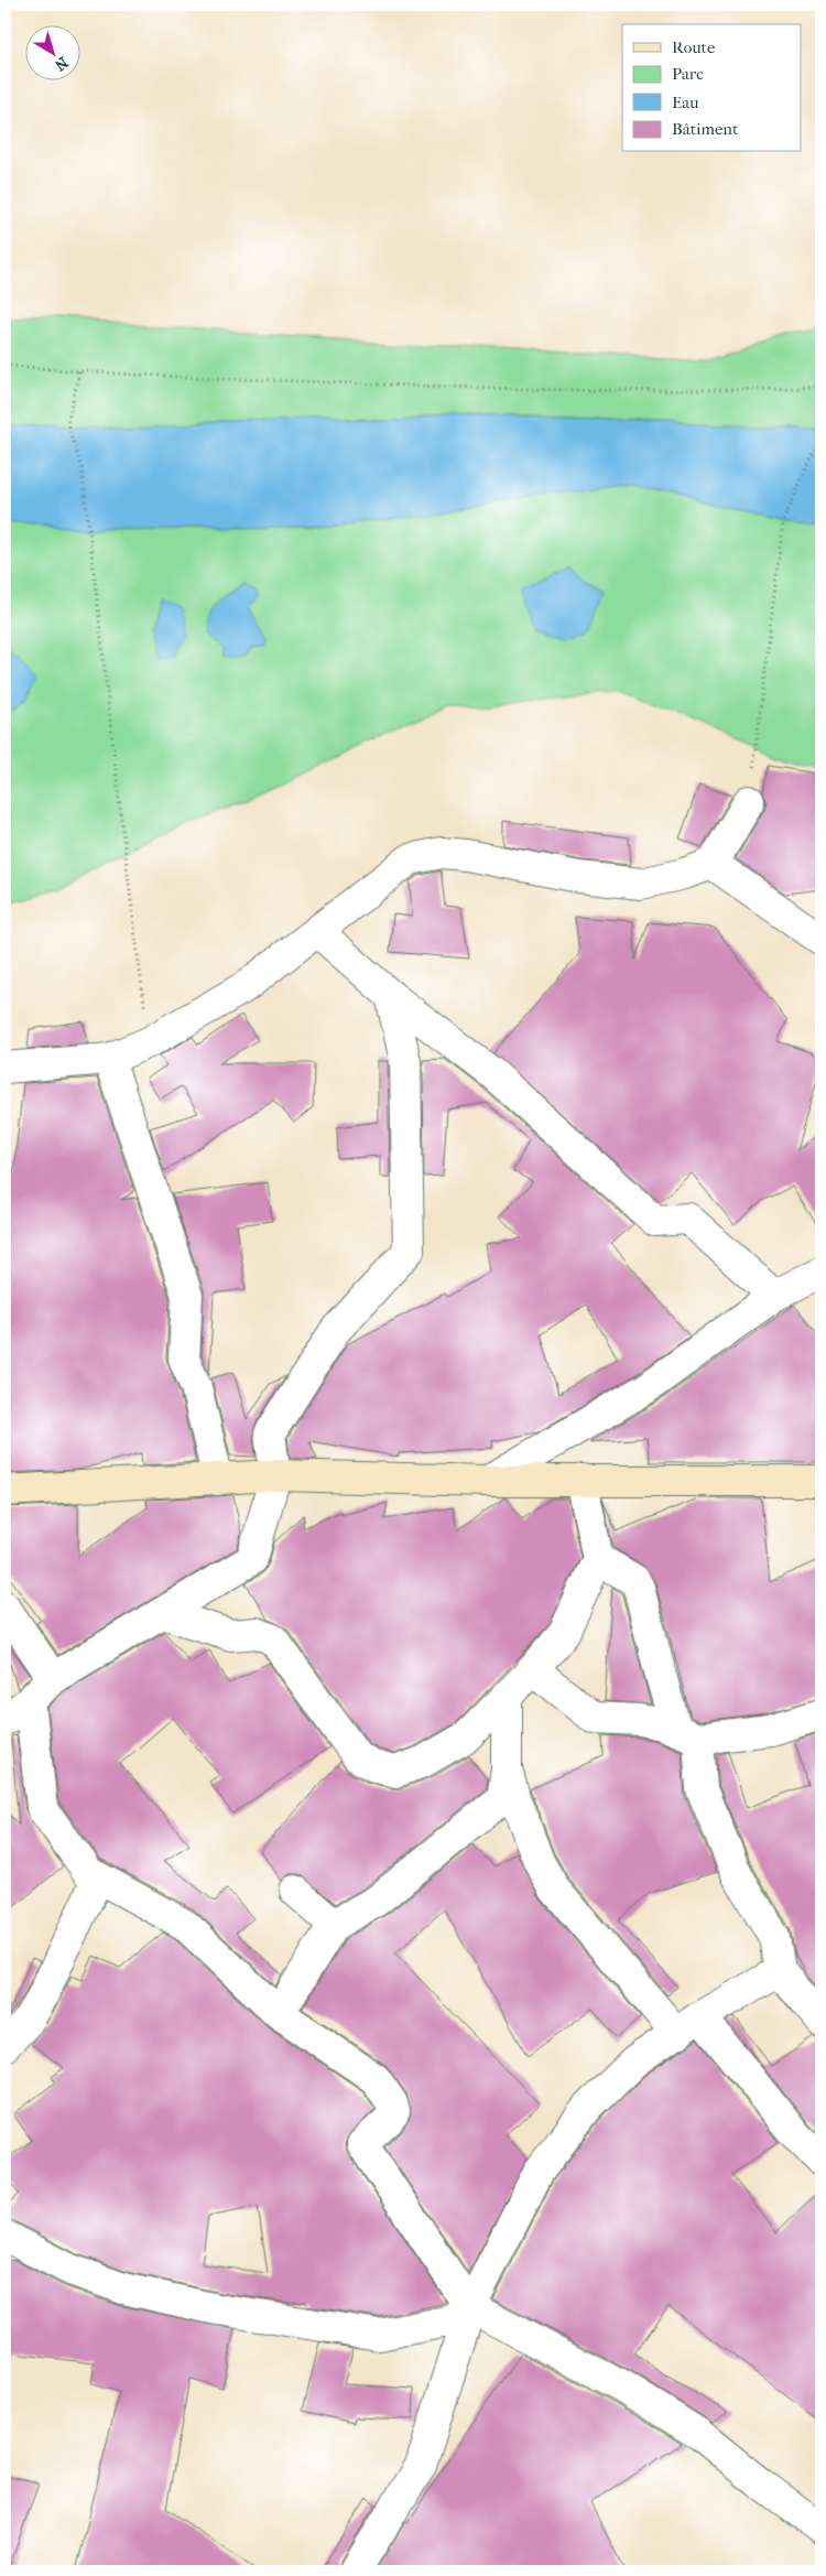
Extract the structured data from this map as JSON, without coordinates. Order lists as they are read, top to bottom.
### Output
{
  "legend": [
    "Route",
    "Parc",
    "Eau",
    "Bâtiment"
  ],
  "north": "bottom right"
}
